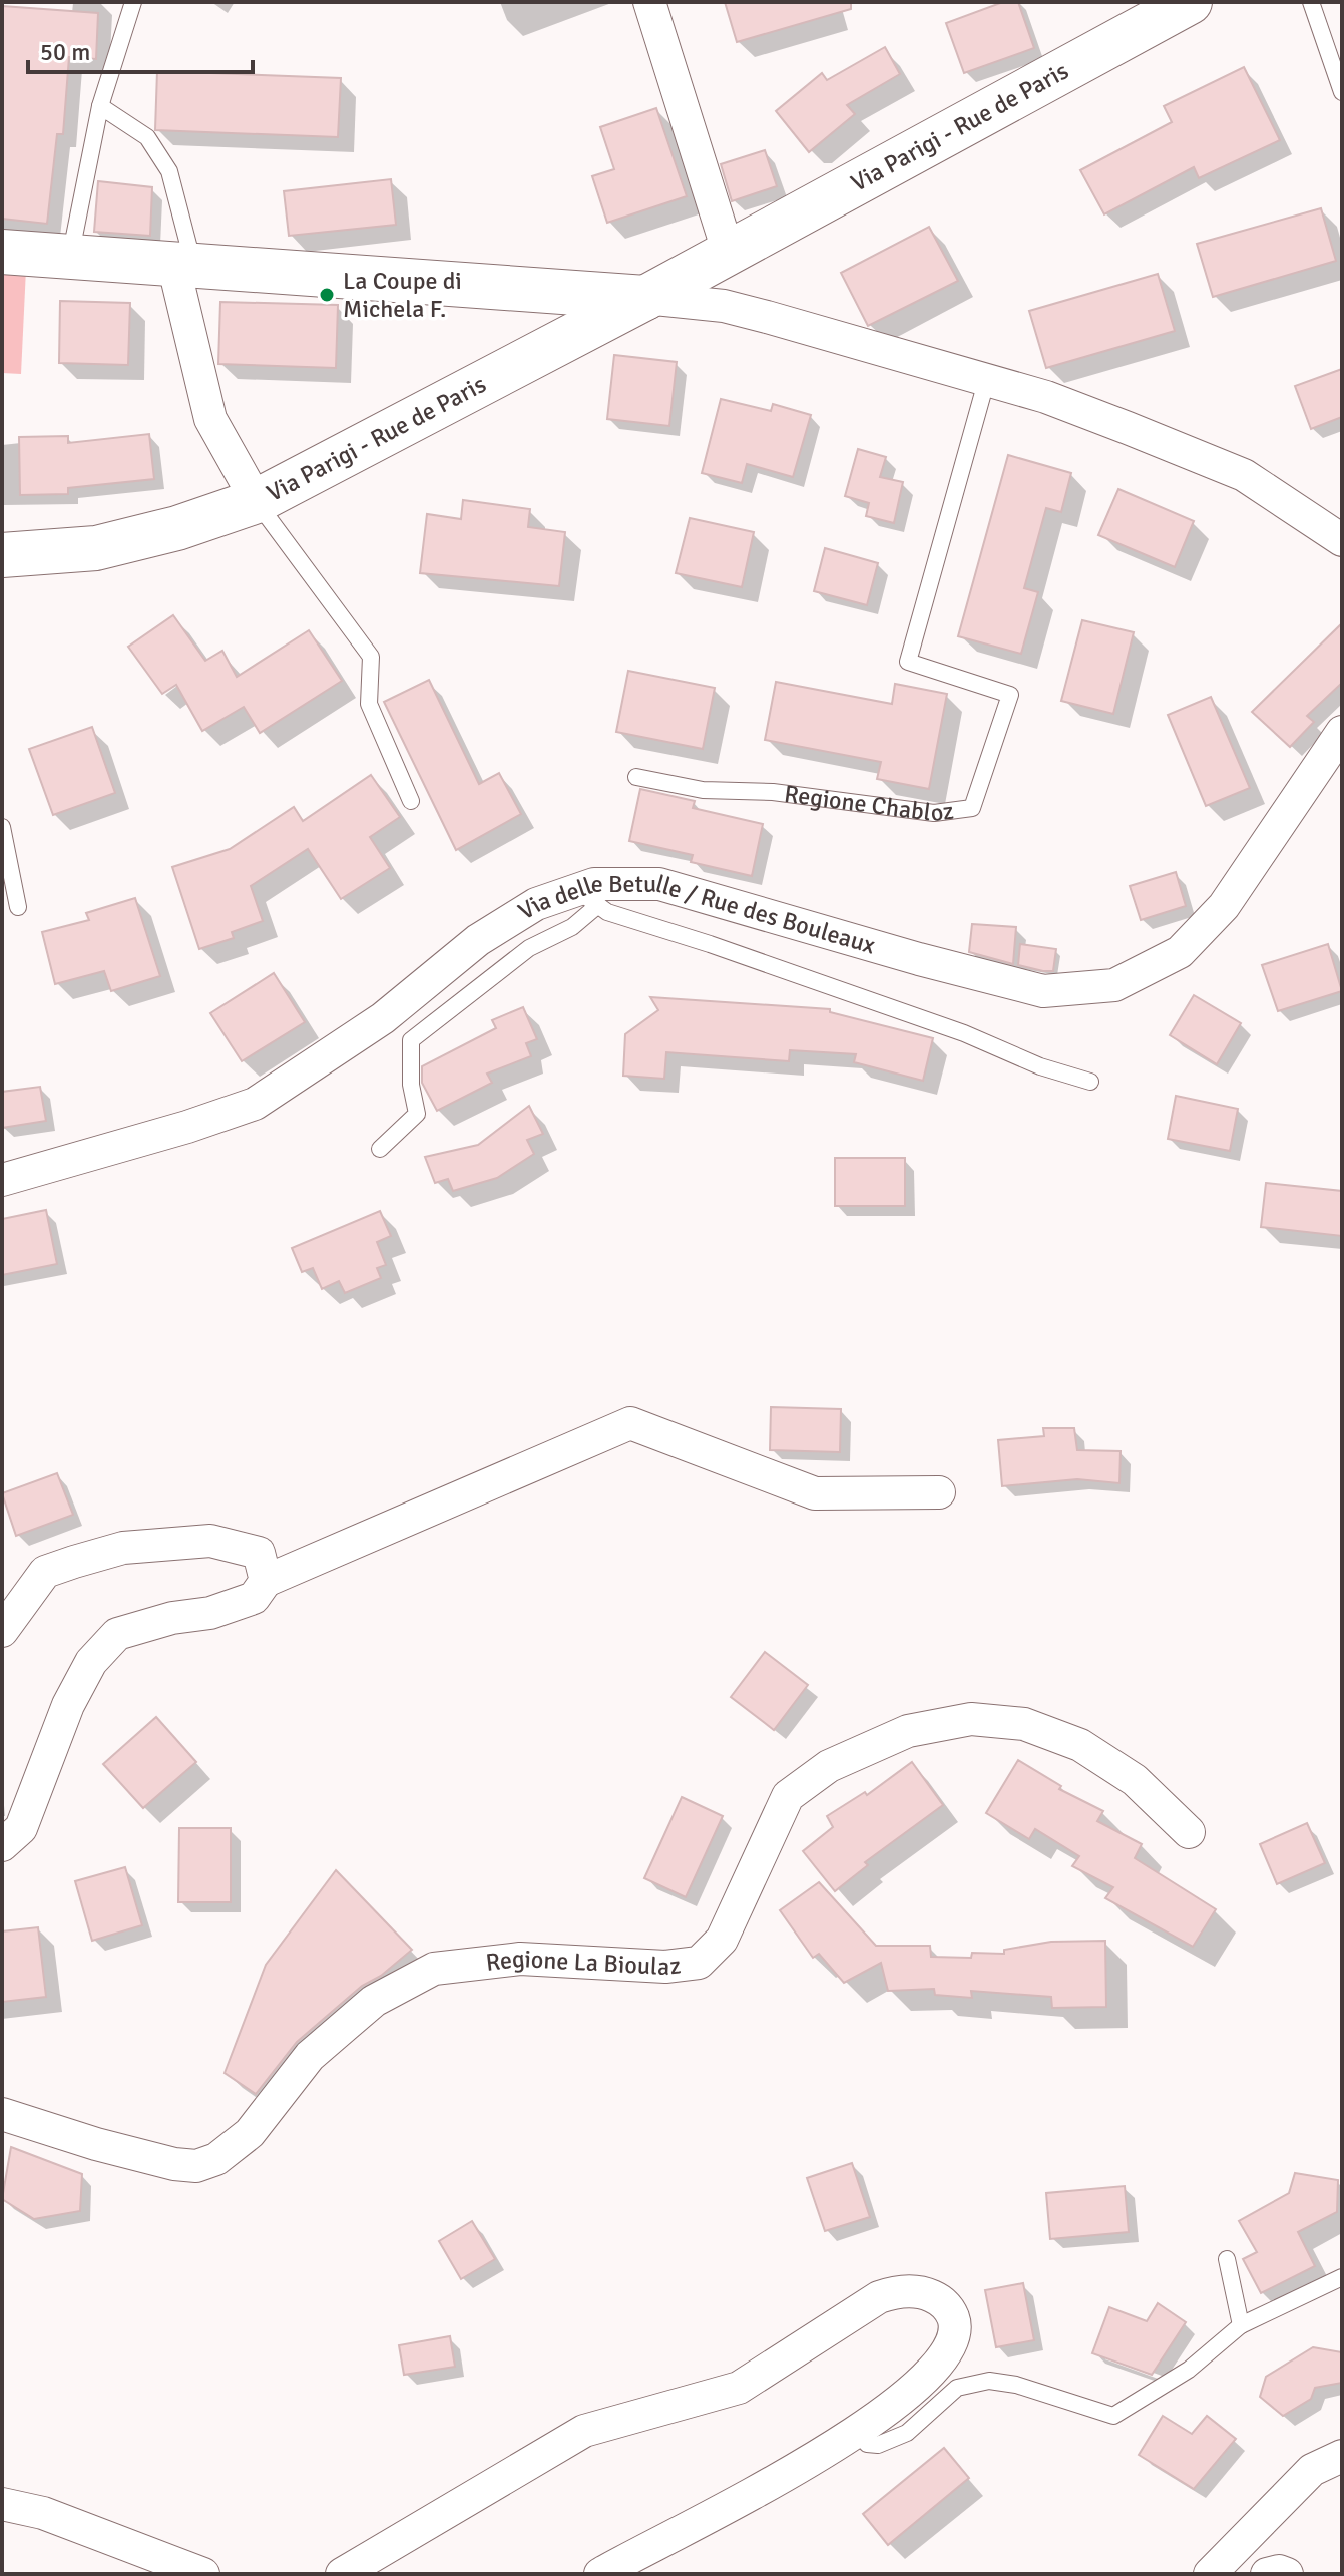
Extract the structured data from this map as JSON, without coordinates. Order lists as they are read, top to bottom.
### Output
{
  "streets": {
    "main road": ["Via Parigi - Rue de Paris"],
    "street": ["Via delle Betulle / Rue des Bouleaux", "Regione La Bioulaz"],
    "lane": ["Regione Chabloz"]
  },
  "places": ["La Coupe di Michela F."],
  "scale_bar": "50 m"
}
